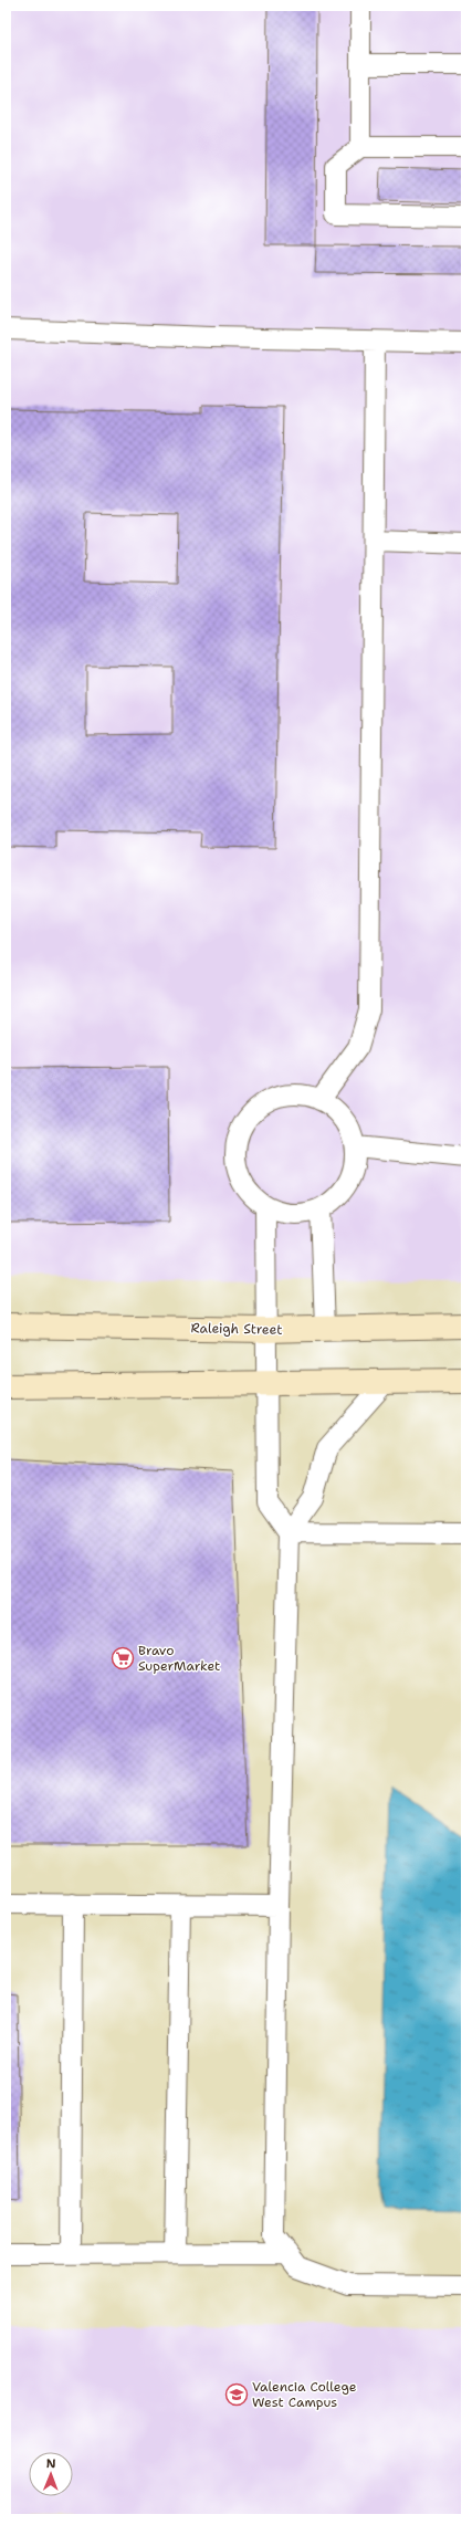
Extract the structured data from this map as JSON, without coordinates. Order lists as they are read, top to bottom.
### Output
{
  "streets": {
    "street": ["Raleigh Street"]
  },
  "places": {
    "supermarket": ["Bravo SuperMarket"],
    "school or university": ["Valencia College West Campus"]
  },
  "north": "top"
}
